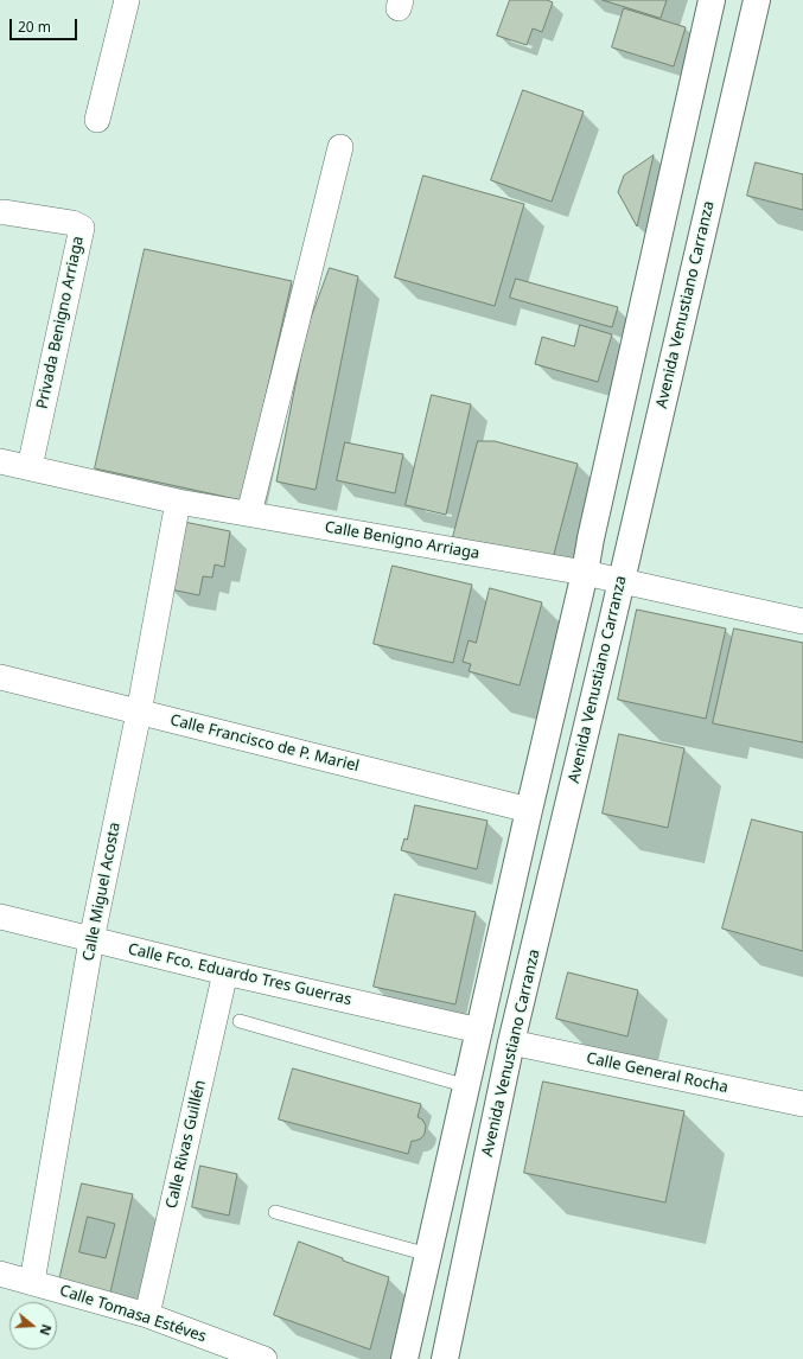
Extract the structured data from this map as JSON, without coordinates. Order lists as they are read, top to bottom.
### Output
{
  "streets": {
    "main road": ["Avenida Venustiano Carranza"],
    "street": [
      "Privada Benigno Arriaga",
      "Calle Benigno Arriaga",
      "Calle Francisco de P. Mariel",
      "Calle Miguel Acosta",
      "Calle Fco. Eduardo Tres Guerras",
      "Calle General Rocha",
      "Calle Rivas Guillén",
      "Calle Tomasa Estéves"
    ]
  },
  "crossings": [
    ["Avenida Venustiano Carranza", "Calle Benigno Arriaga"],
    ["Avenida Venustiano Carranza", "Calle General Rocha"],
    ["Privada Benigno Arriaga", "Calle Benigno Arriaga"],
    ["Calle Benigno Arriaga", "Calle Miguel Acosta"],
    ["Calle Francisco de P. Mariel", "Calle Miguel Acosta"],
    ["Calle Miguel Acosta", "Calle Fco. Eduardo Tres Guerras"],
    ["Calle Miguel Acosta", "Calle Tomasa Estéves"],
    ["Calle Fco. Eduardo Tres Guerras", "Calle Rivas Guillén"],
    ["Calle Rivas Guillén", "Calle Tomasa Estéves"]
  ],
  "scale_bar": "20 m",
  "north": "right"
}
